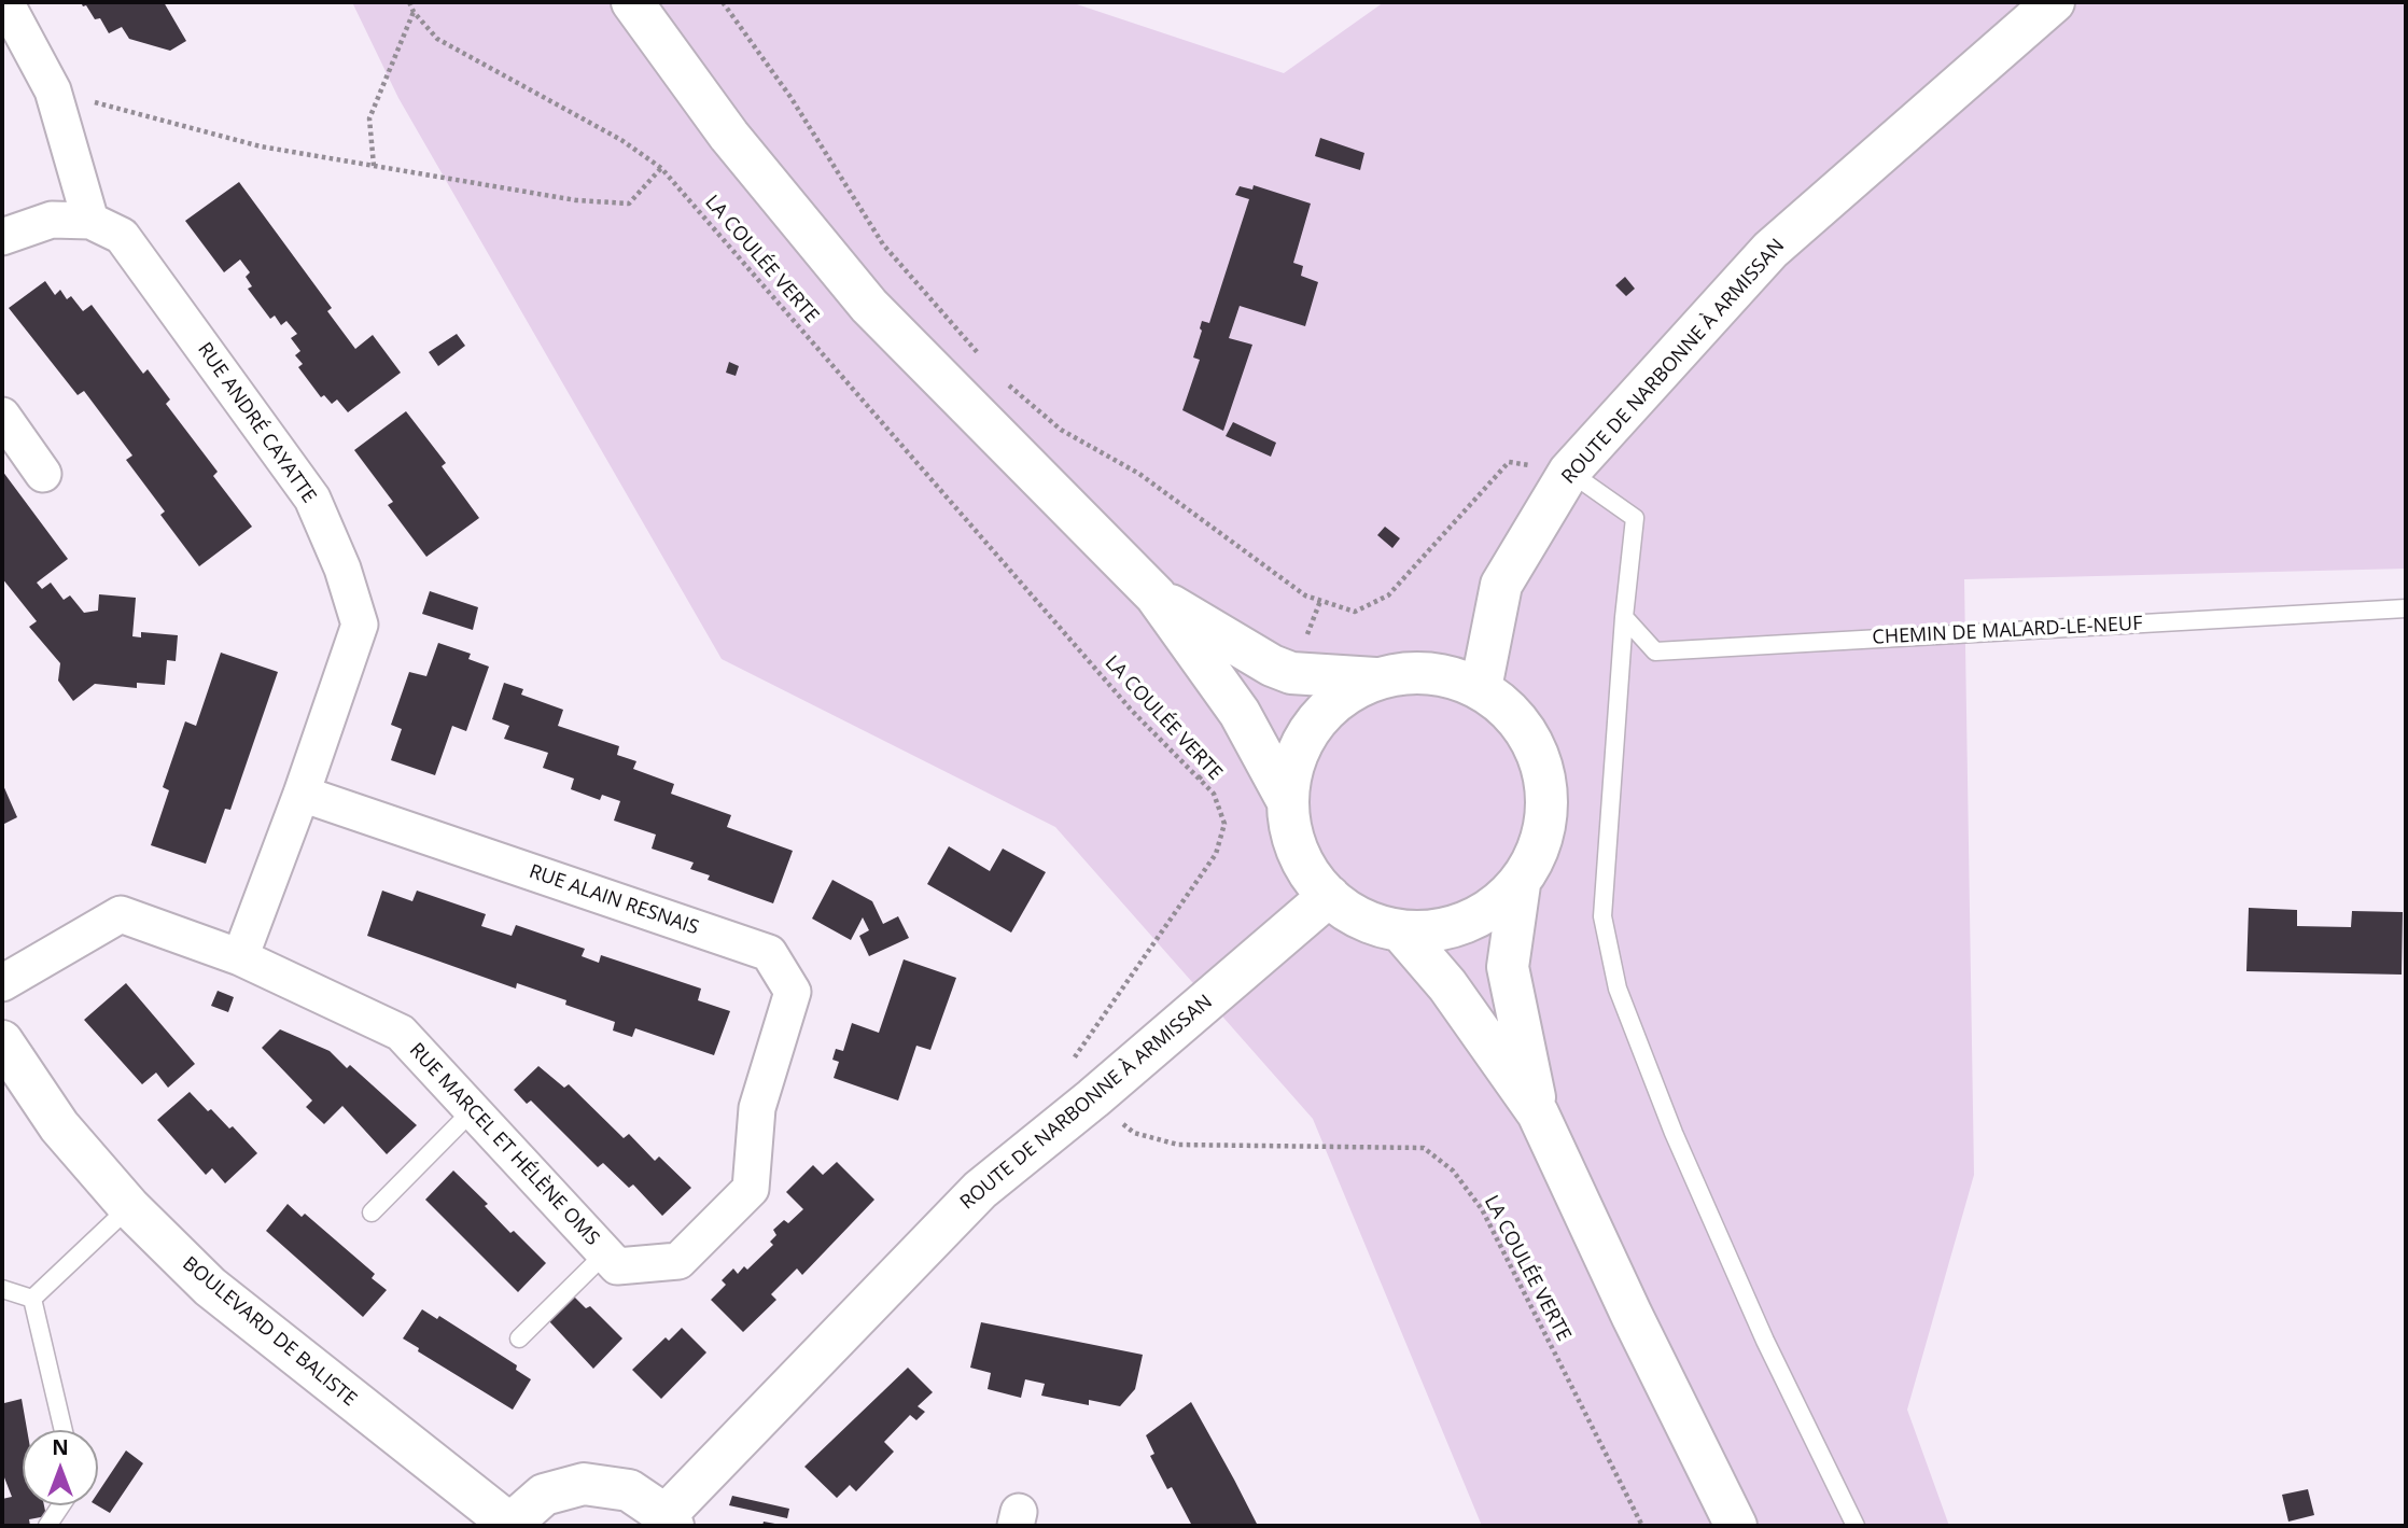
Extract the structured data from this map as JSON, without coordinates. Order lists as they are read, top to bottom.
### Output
{
  "streets": {
    "main road": ["ROUTE DE NARBONNE À ARMISSAN", "BOULEVARD DE BALISTE"],
    "street": ["RUE ANDRÉ CAYATTE", "RUE ALAIN RESNAIS", "RUE MARCEL ET HÉLÈNE OMS"],
    "lane": ["CHEMIN DE MALARD-LE-NEUF"],
    "path": ["LA COULÉE VERTE"]
  },
  "crossings": [
    ["LA COULÉE VERTE", "ROUTE DE NARBONNE À ARMISSAN"],
    ["RUE ANDRÉ CAYATTE", "RUE ALAIN RESNAIS"],
    ["RUE ANDRÉ CAYATTE", "RUE MARCEL ET HÉLÈNE OMS"],
    ["RUE ALAIN RESNAIS", "RUE MARCEL ET HÉLÈNE OMS"]
  ],
  "north": "top"
}
